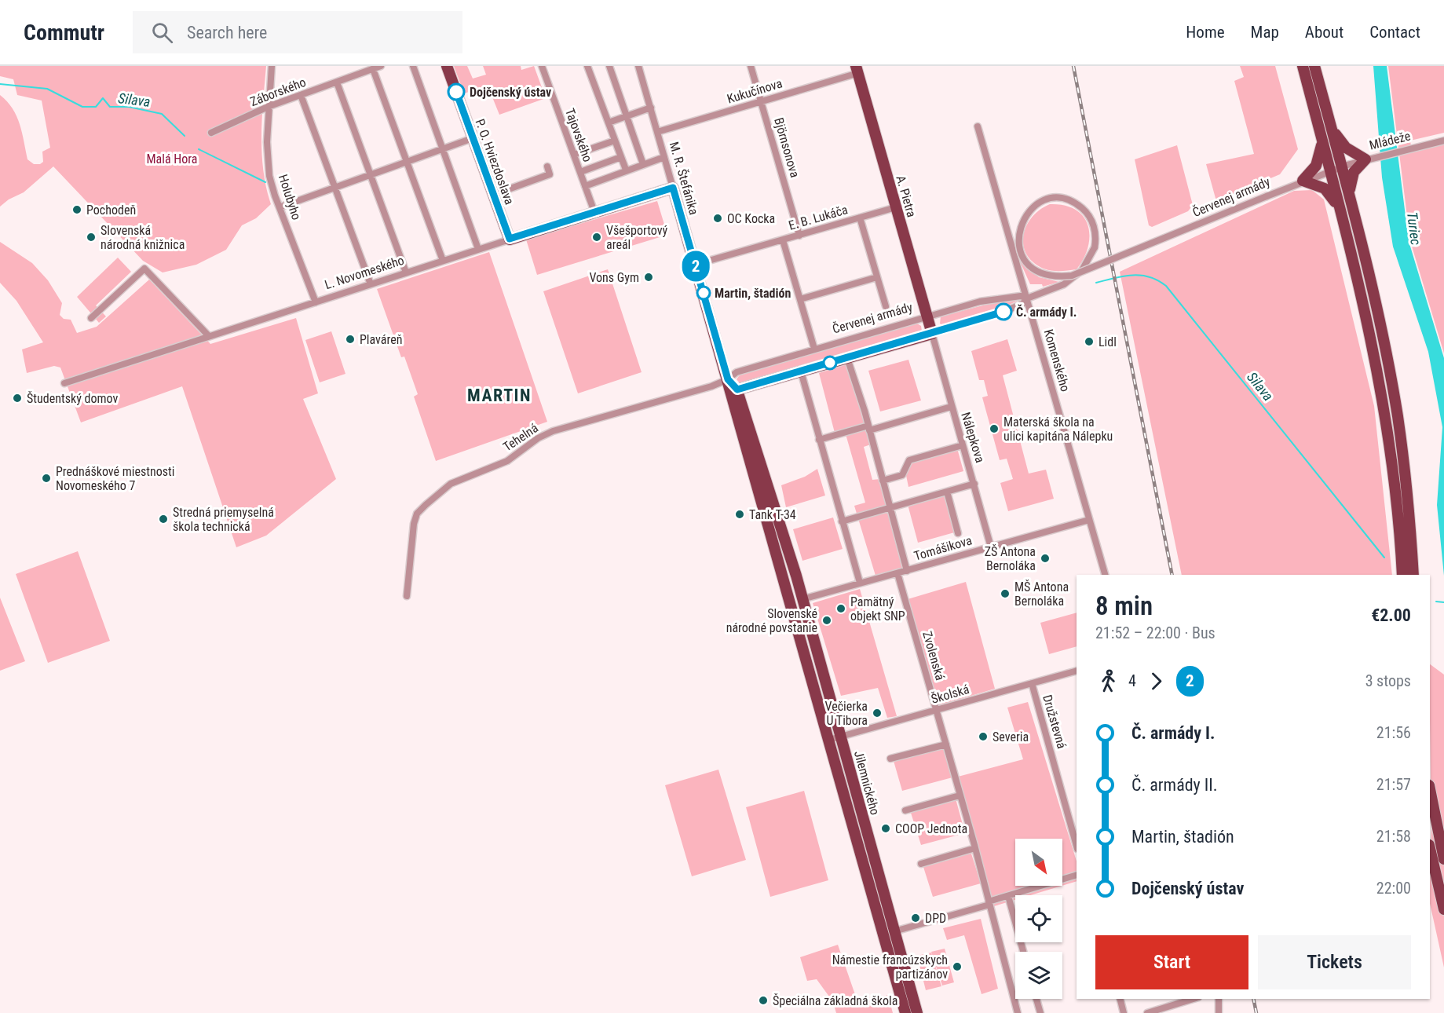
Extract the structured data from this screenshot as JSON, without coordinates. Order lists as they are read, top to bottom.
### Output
{
  "streets": {
    "main road": [
      "P. O. Hviezdoslava",
      "M. R. Štefánika",
      "A. Pietra",
      "Červenej armády",
      "L. Novomeského",
      "Jilemnického"
    ],
    "street": [
      "Kukučínova",
      "Záborského",
      "Tajovského",
      "Mládeže",
      "Björnsonova",
      "Holubyho",
      "E. B. Lukáča",
      "Komenského",
      "Tehelná",
      "Nálepkova",
      "Tomášikova",
      "Zvolenská",
      "Školská",
      "Družstevná"
    ]
  },
  "crossings": [
    ["Kukučínova", "Björnsonova"],
    ["Kukučínova", "M. R. Štefánika"],
    ["Kukučínova", "A. Pietra"],
    ["Záborského", "Holubyho"],
    ["Tajovského", "L. Novomeského"],
    ["Mládeže", "Červenej armády"],
    ["Björnsonova", "E. B. Lukáča"],
    ["P. O. Hviezdoslava", "L. Novomeského"],
    ["M. R. Štefánika", "Červenej armády"],
    ["M. R. Štefánika", "E. B. Lukáča"],
    ["M. R. Štefánika", "L. Novomeského"],
    ["M. R. Štefánika", "Tehelná"],
    ["M. R. Štefánika", "Jilemnického"],
    ["A. Pietra", "Červenej armády"],
    ["A. Pietra", "E. B. Lukáča"],
    ["A. Pietra", "Nálepkova"],
    ["Holubyho", "L. Novomeského"],
    ["Červenej armády", "E. B. Lukáča"],
    ["Červenej armády", "Komenského"],
    ["Červenej armády", "Tehelná"],
    ["Červenej armády", "Nálepkova"],
    ["Červenej armády", "Jilemnického"],
    ["Komenského", "Tomášikova"],
    ["Tehelná", "Jilemnického"],
    ["Nálepkova", "Tomášikova"],
    ["Tomášikova", "Zvolenská"],
    ["Tomášikova", "Jilemnického"],
    ["Zvolenská", "Školská"],
    ["Školská", "Družstevná"],
    ["Školská", "Jilemnického"]
  ],
  "districts": ["MARTIN"],
  "water": ["Silava", "Turiec"],
  "parks": ["Malá Hora"],
  "places": [
    "Dojčenský ústav",
    "Pochodeň",
    "OC Kocka",
    "Slovenská národná knižnica",
    "Všešportový areál",
    "Vons Gym",
    "Martin, štadión",
    "Č. armády I.",
    "Plaváreň",
    "Lidl",
    "Študentský domov",
    "Materská škola na ulici kapitána Nálepku",
    "Prednáškové miestnosti Novomeského 7",
    "Tank T-34",
    "Stredná priemyselná škola technická",
    "ZŠ Antona Bernoláka",
    "MŠ Antona Bernoláka",
    "Pamätný objekt SNP",
    "Slovenské národné povstanie",
    "Večierka U Tibora",
    "Severia",
    "COOP Jednota",
    "DPD",
    "Námestie francúzskych partizánov",
    "Špeciálna základná škola"
  ],
  "lines": ["bus line 2"],
  "north": "bottom right",
  "page": {
    "header": "Commutr",
    "search": "Search here",
    "nav": [
      "Home",
      "Map",
      "About",
      "Contact"
    ],
    "on_map": "2",
    "heading": ["8 min", "21:52 – 22:00 · Bus", "€2.00"],
    "legs": ["4", "2", "3 stops"],
    "list": [
      {
        "name": "Č. armády I.",
        "value": "21:56"
      },
      {
        "name": "Č. armády II.",
        "value": "21:57"
      },
      {
        "name": "Martin, štadión",
        "value": "21:58"
      },
      {
        "name": "Dojčenský ústav",
        "value": "22:00"
      }
    ],
    "buttons": ["Start", "Tickets"]
  }
}
